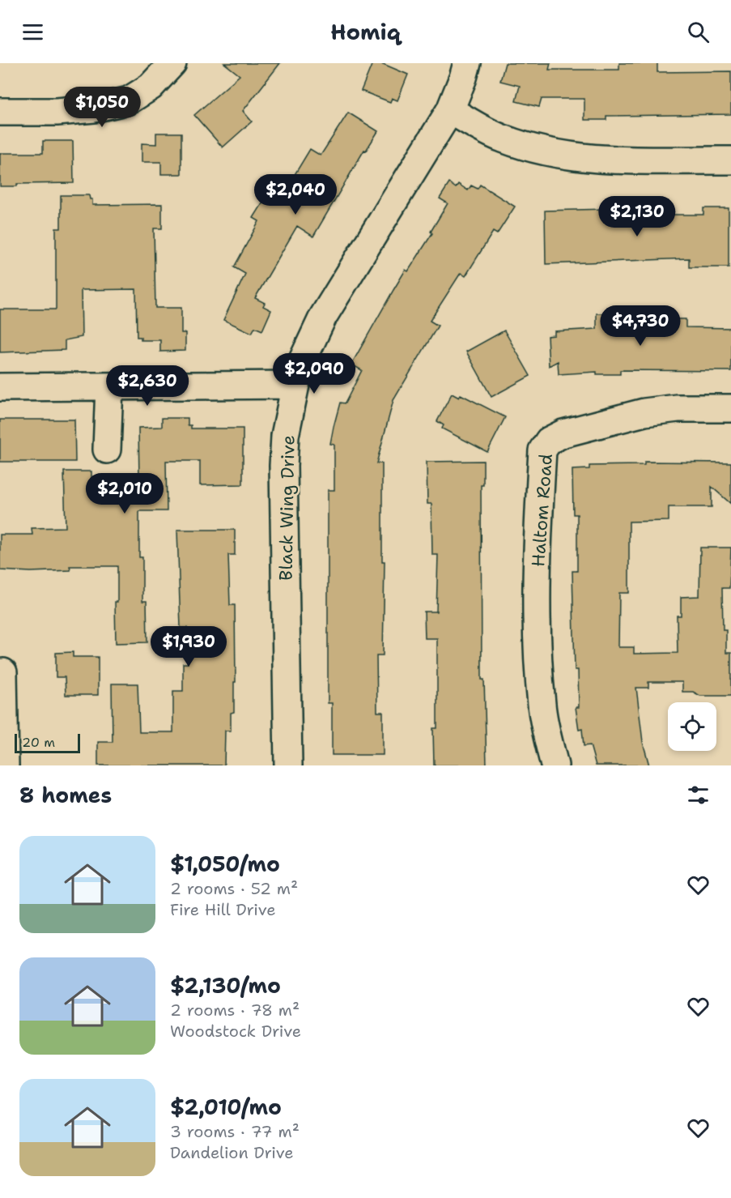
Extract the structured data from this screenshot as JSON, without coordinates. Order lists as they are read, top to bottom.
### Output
{
  "streets": {
    "street": ["Black Wing Drive", "Haltom Road"]
  },
  "scale_bar": "20 m",
  "page": {
    "header": "Homiq",
    "price": [
      "$1,050",
      "$2,040",
      "$2,130",
      "$4,730",
      "$2,090",
      "$2,630",
      "$2,010",
      "$1,930"
    ],
    "scale": "20 m",
    "heading": "8 homes",
    "list": [
      {
        "name": "$1,050/mo",
        "note": "2 rooms · 52 m² · Fire Hill Drive"
      },
      {
        "name": "$2,130/mo",
        "note": "2 rooms · 78 m² · Woodstock Drive"
      },
      {
        "name": "$2,010/mo",
        "note": "3 rooms · 77 m² · Dandelion Drive"
      }
    ]
  }
}
